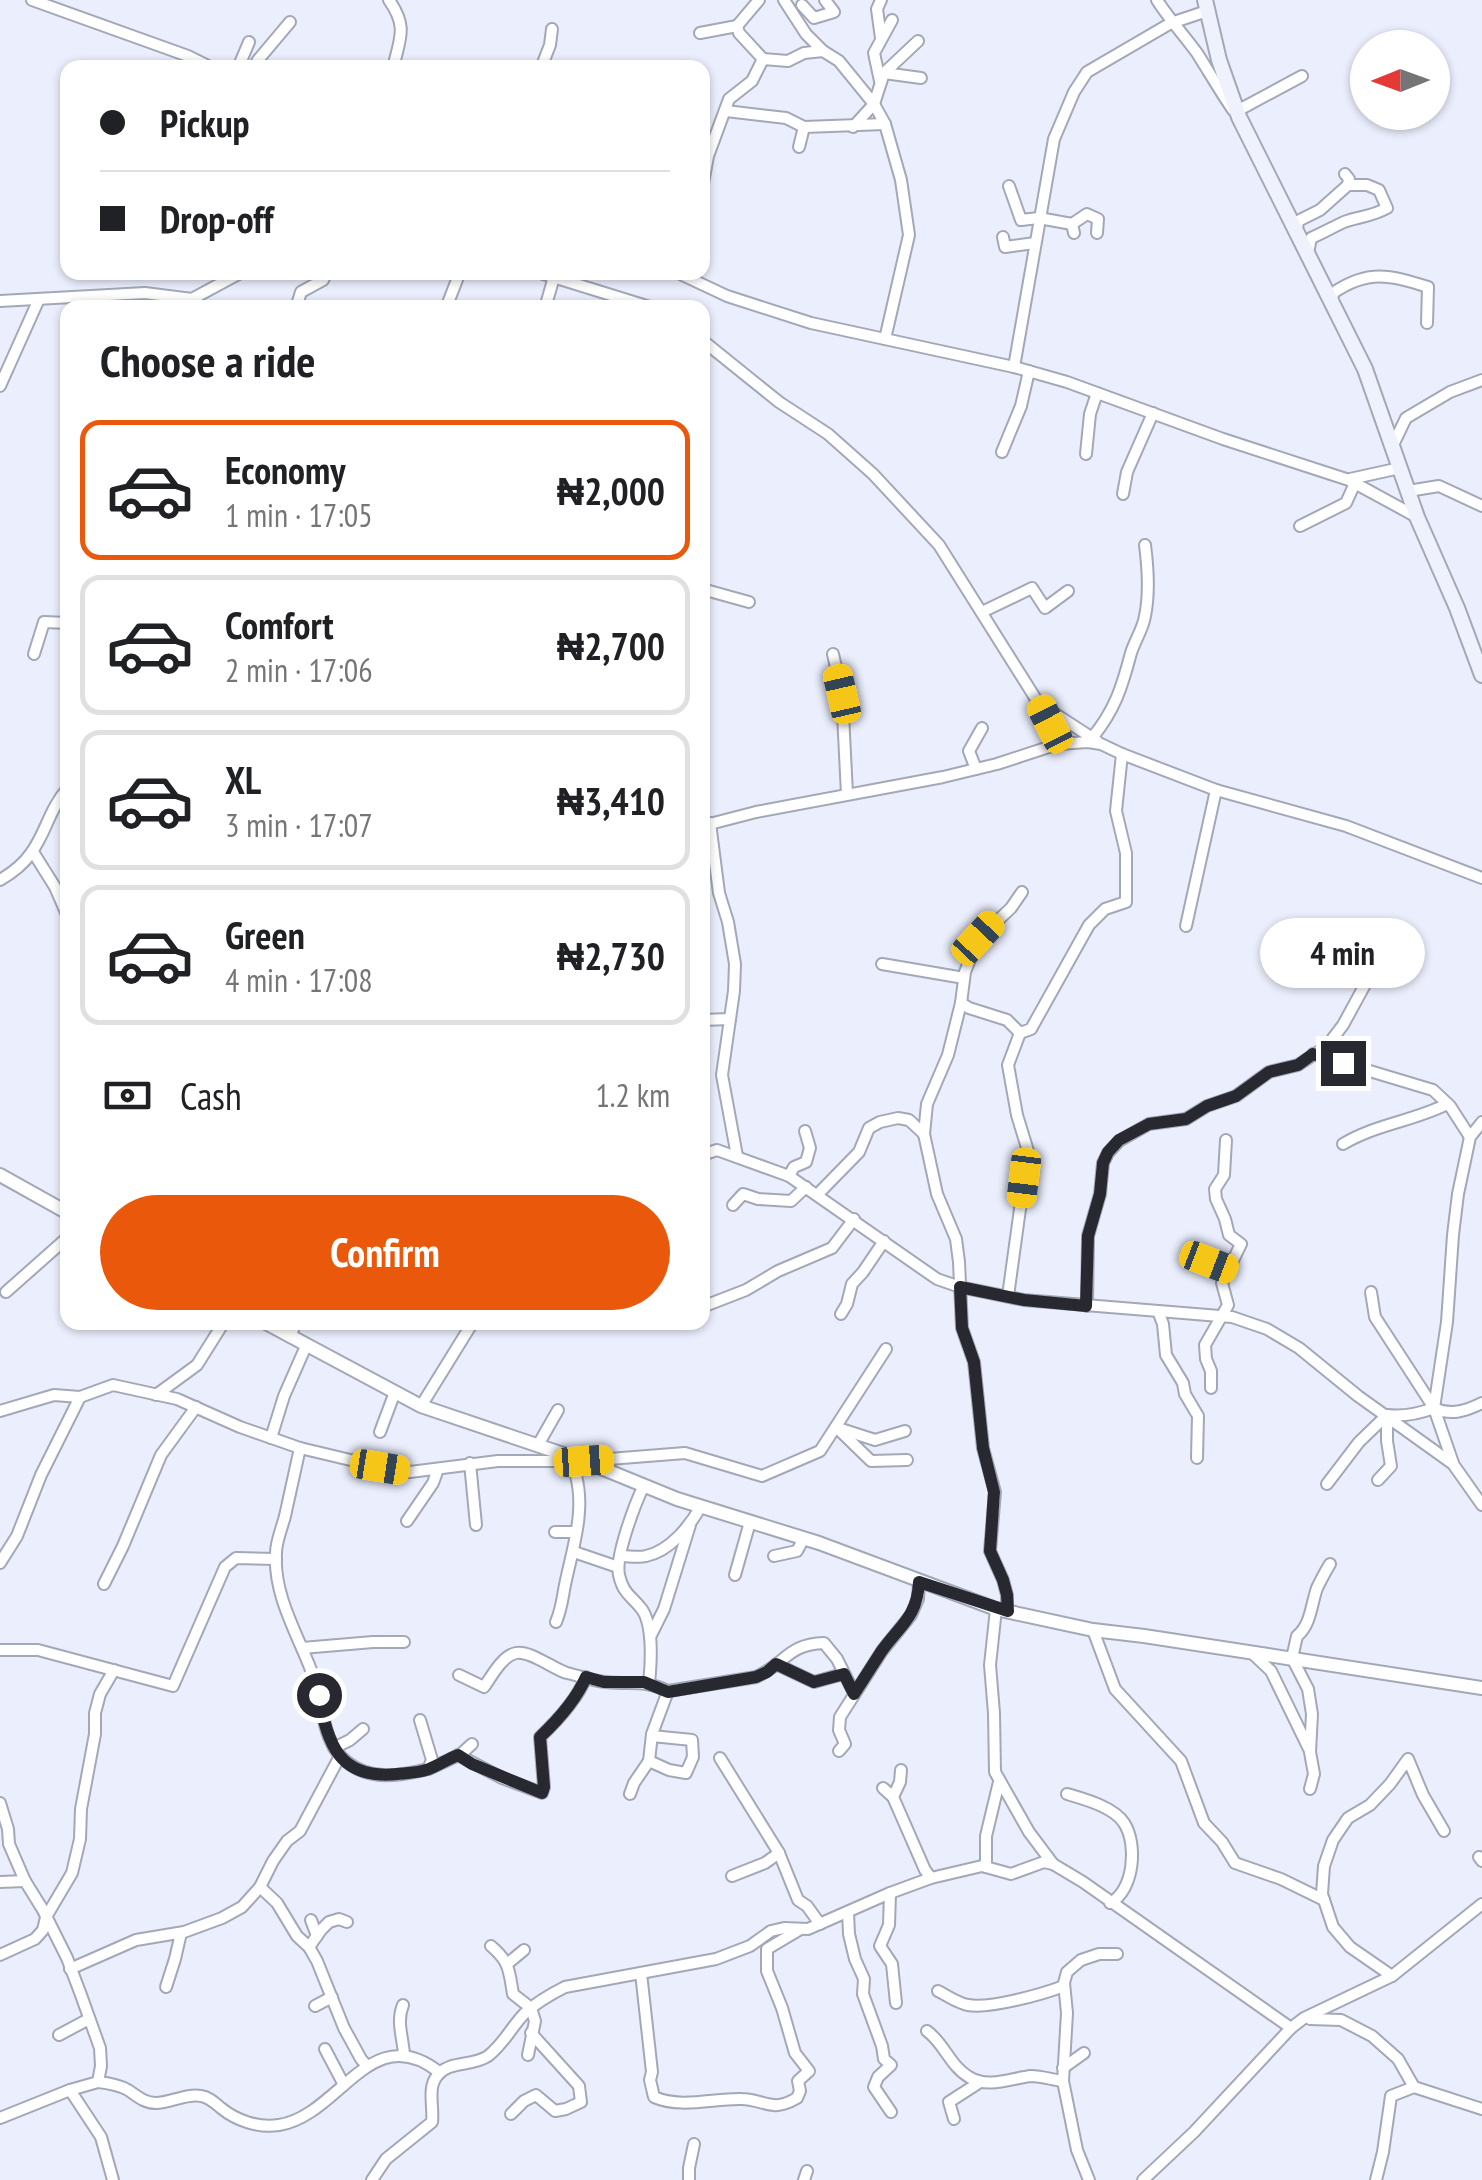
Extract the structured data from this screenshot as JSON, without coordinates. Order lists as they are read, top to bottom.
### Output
{
  "north": "left",
  "page": {
    "banner": ["Pickup", "Drop-off"],
    "heading": "Choose a ride",
    "list": [
      {
        "name": "Economy",
        "note": "1 min · 17:05",
        "value": "₦2,000"
      },
      {
        "name": "Comfort",
        "note": "2 min · 17:06",
        "value": "₦2,700"
      },
      {
        "name": "XL",
        "note": "3 min · 17:07",
        "value": "₦3,410"
      },
      {
        "name": "Green",
        "note": "4 min · 17:08",
        "value": "₦2,730"
      }
    ],
    "bubble": "4 min",
    "pay": ["Cash", "1.2 km"],
    "buttons": "Confirm"
  }
}
